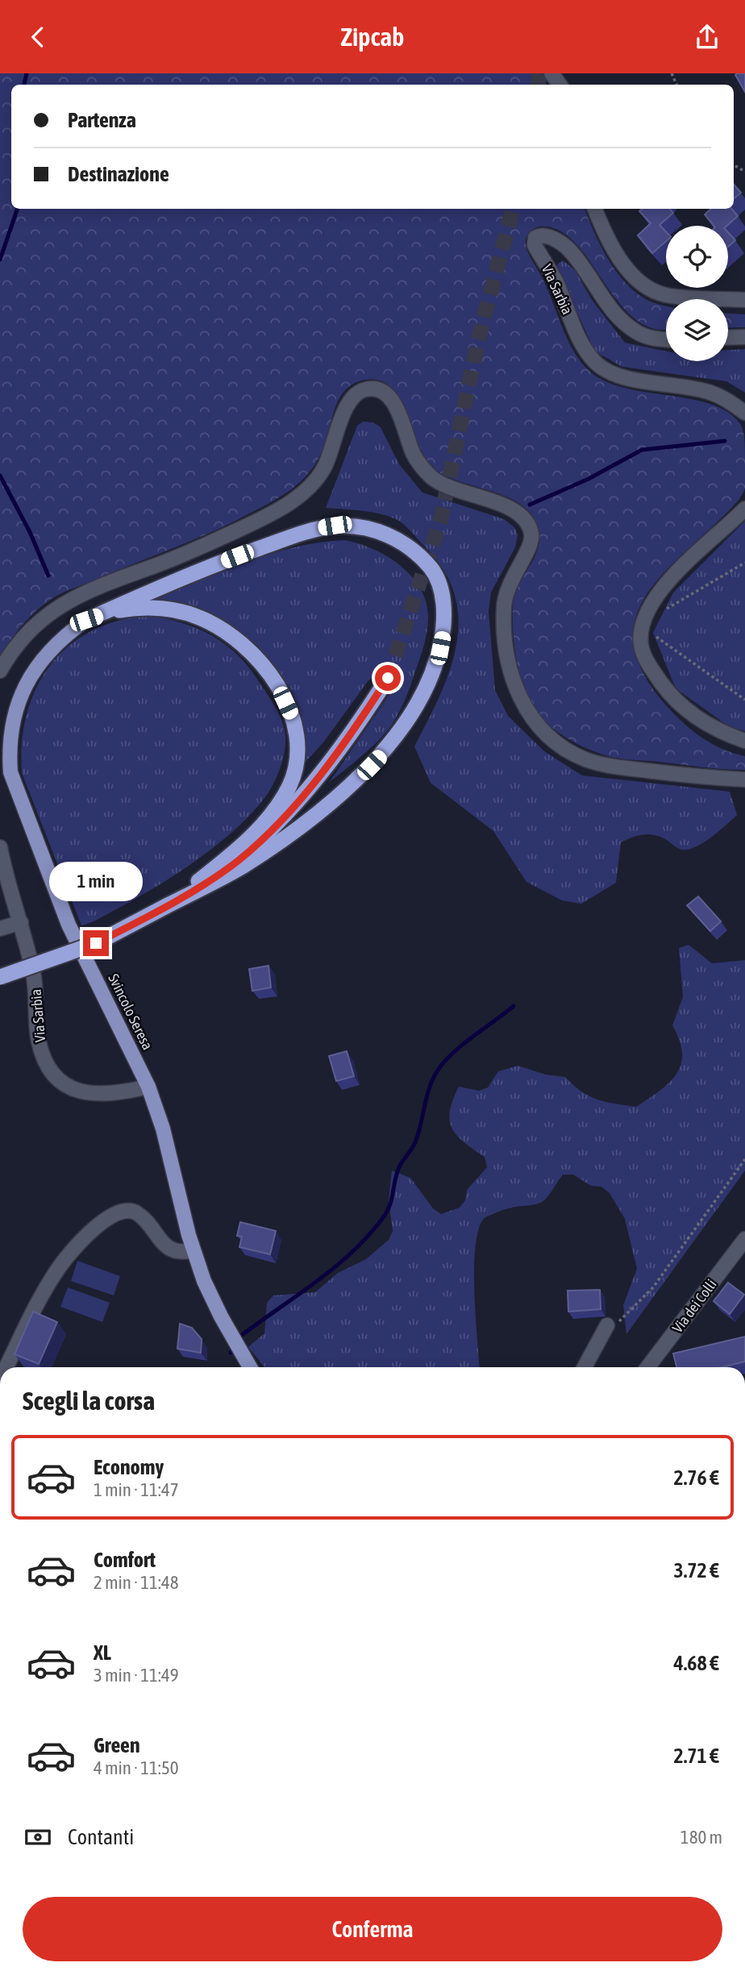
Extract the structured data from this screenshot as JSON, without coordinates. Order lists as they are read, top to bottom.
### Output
{
  "streets": {
    "main road": ["Svincolo Seresa"],
    "street": ["Via Sarbia", "Via dei Colli"]
  },
  "crossings": [
    ["Via Sarbia", "Svincolo Seresa"]
  ],
  "page": {
    "header": "Zipcab",
    "banner": ["Partenza", "Destinazione"],
    "bubble": "1 min",
    "heading": "Scegli la corsa",
    "list": [
      {
        "name": "Economy",
        "note": "1 min · 11:47",
        "value": "2.76 €"
      },
      {
        "name": "Comfort",
        "note": "2 min · 11:48",
        "value": "3.72 €"
      },
      {
        "name": "XL",
        "note": "3 min · 11:49",
        "value": "4.68 €"
      },
      {
        "name": "Green",
        "note": "4 min · 11:50",
        "value": "2.71 €"
      }
    ],
    "pay": ["Contanti", "180 m"],
    "buttons": "Conferma"
  }
}
